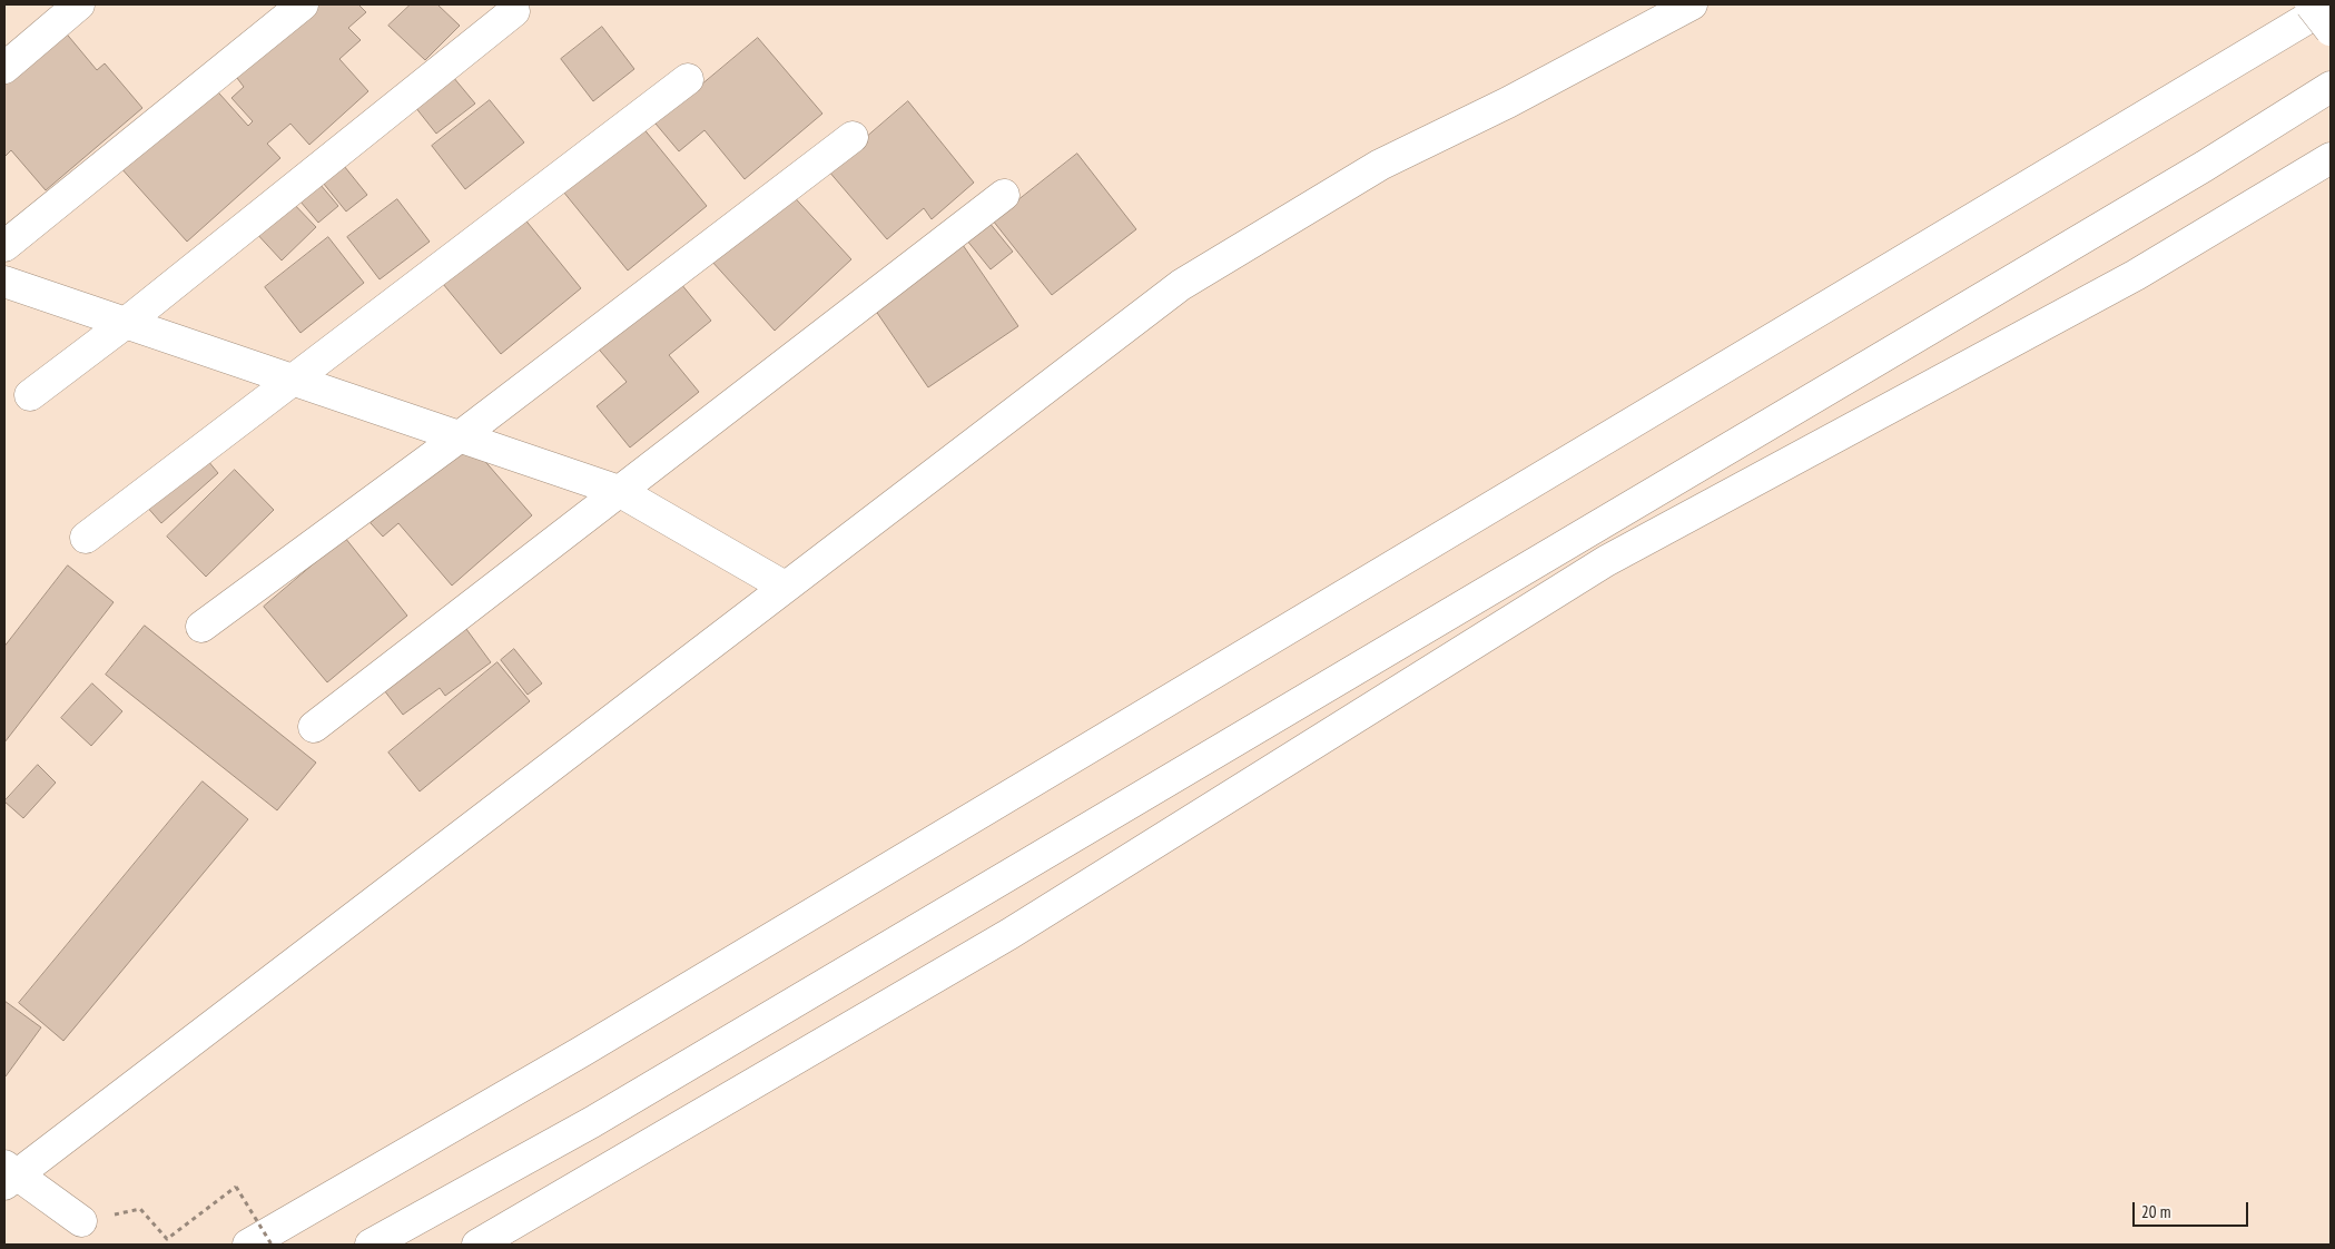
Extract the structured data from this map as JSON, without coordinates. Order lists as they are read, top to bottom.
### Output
{
  "scale_bar": "20 m"
}
